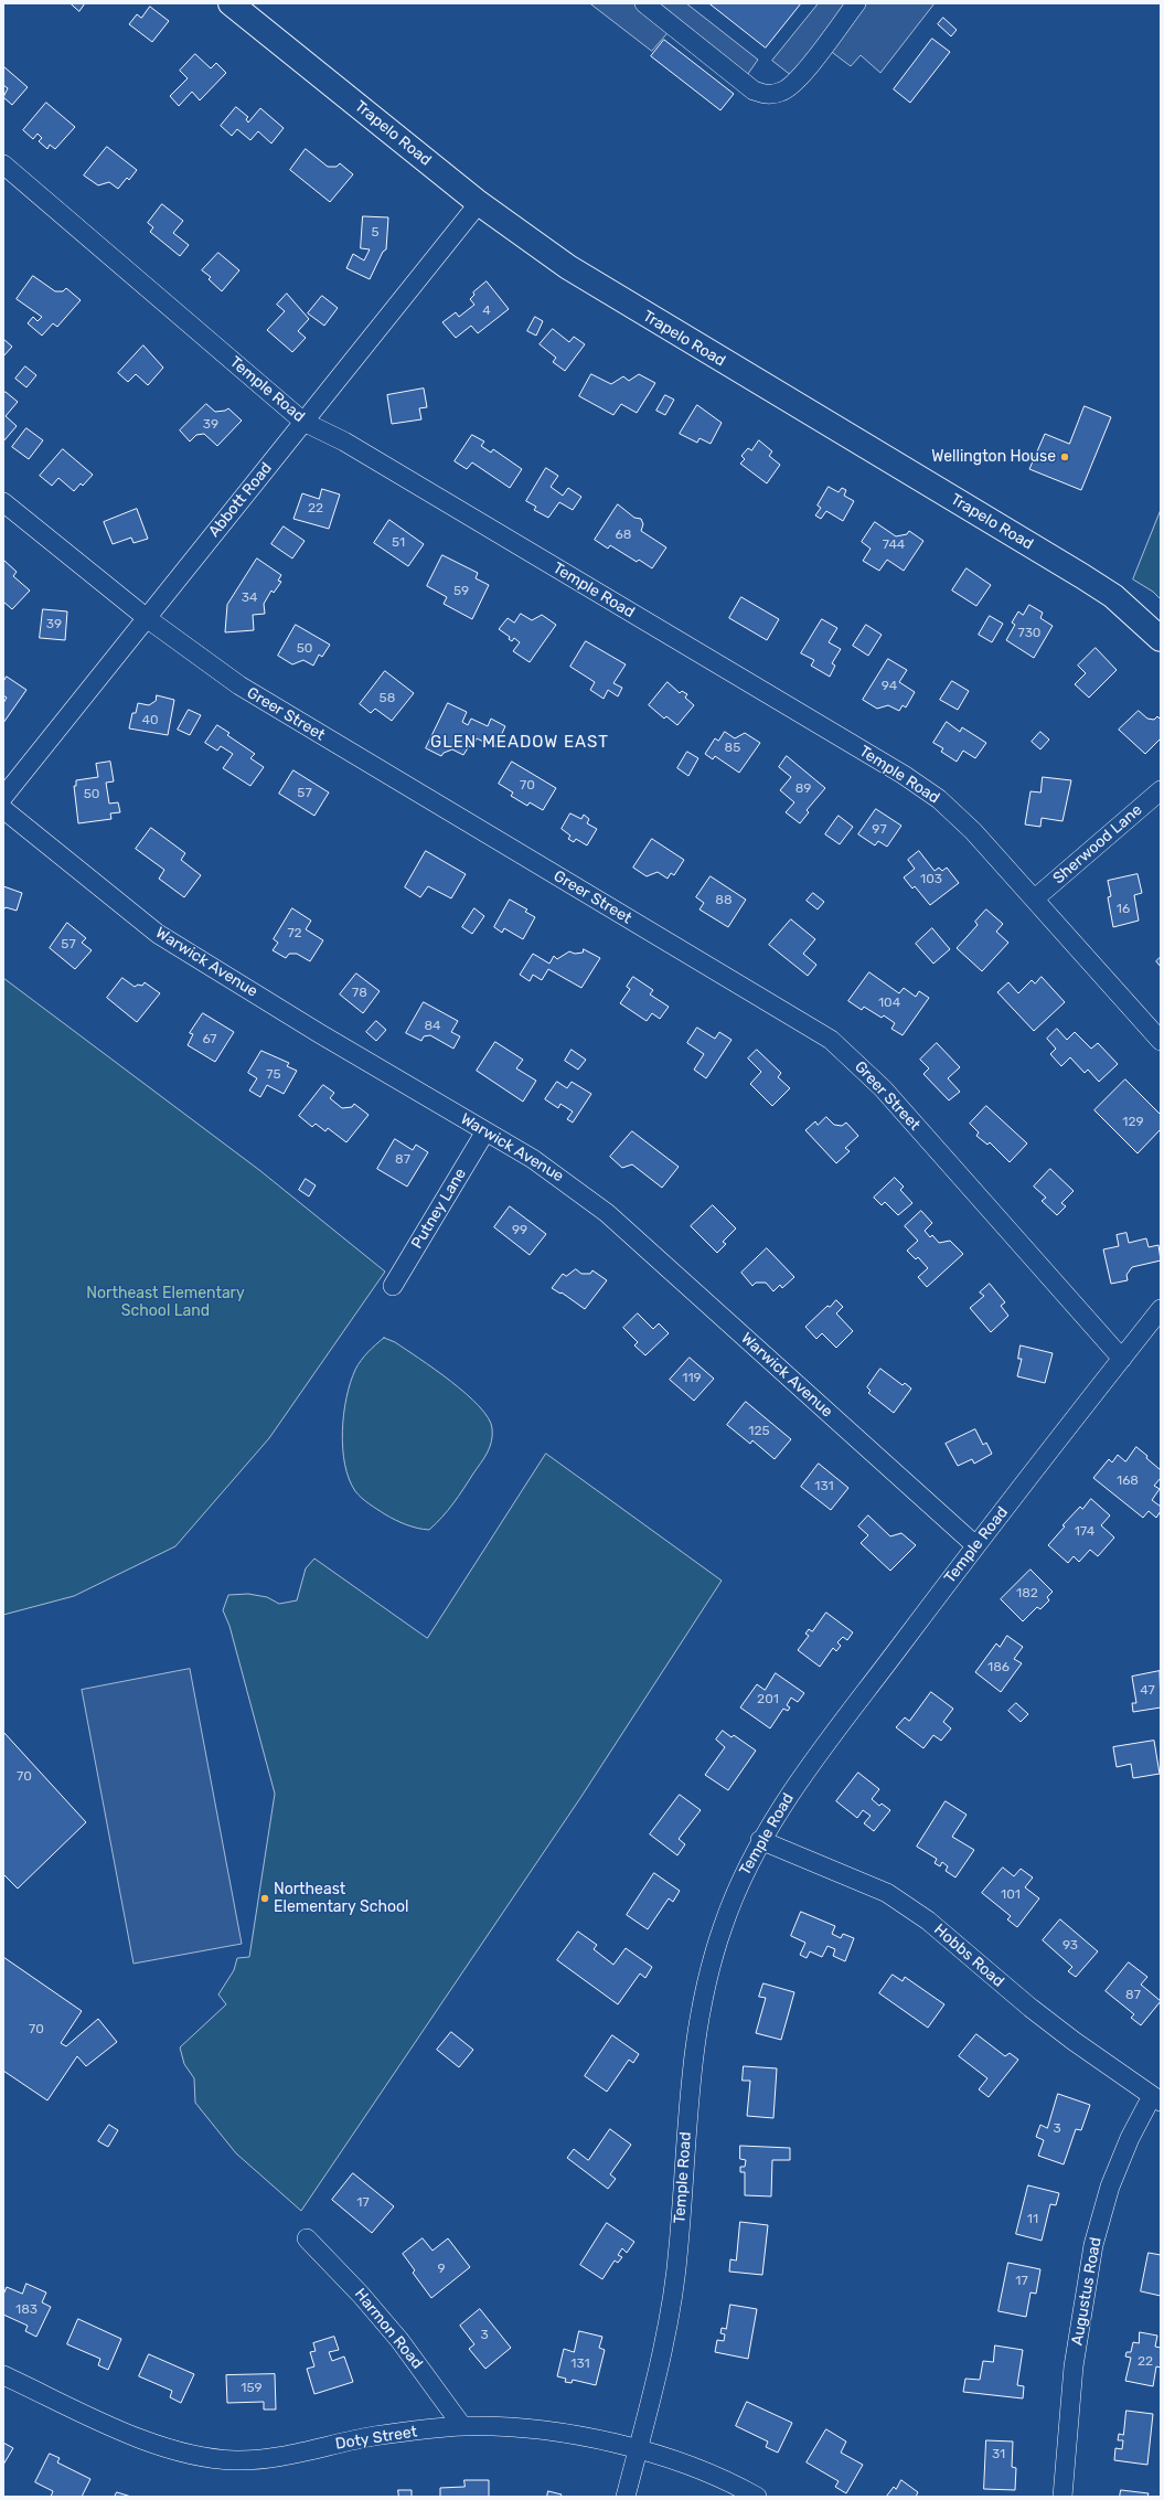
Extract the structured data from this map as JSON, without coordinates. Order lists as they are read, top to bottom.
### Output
{
  "streets": {
    "main road": ["Trapelo Road"],
    "street": [
      "Temple Road",
      "Abbott Road",
      "Greer Street",
      "Sherwood Lane",
      "Warwick Avenue",
      "Putney Lane",
      "Hobbs Road",
      "Augustus Road",
      "Harmon Road",
      "Doty Street"
    ]
  },
  "crossings": [
    ["Trapelo Road", "Abbott Road"],
    ["Temple Road", "Abbott Road"],
    ["Temple Road", "Greer Street"],
    ["Temple Road", "Sherwood Lane"],
    ["Temple Road", "Warwick Avenue"],
    ["Temple Road", "Hobbs Road"],
    ["Temple Road", "Doty Street"],
    ["Abbott Road", "Greer Street"],
    ["Warwick Avenue", "Putney Lane"],
    ["Hobbs Road", "Augustus Road"],
    ["Harmon Road", "Doty Street"]
  ],
  "districts": ["GLEN MEADOW EAST"],
  "parks": ["Northeast Elementary School Land"],
  "places": ["Wellington House", "Northeast Elementary School"],
  "house_numbers": [
    "5",
    "4",
    "39",
    "22",
    "68",
    "51",
    "744",
    "59",
    "34",
    "39",
    "730",
    "50",
    "94",
    "58",
    "40",
    "85",
    "70",
    "89",
    "57",
    "50",
    "97",
    "103",
    "88",
    "16",
    "72",
    "57",
    "78",
    "104",
    "84",
    "67",
    "75",
    "129",
    "87",
    "99",
    "119",
    "125",
    "168",
    "131",
    "174",
    "182",
    "186",
    "47",
    "201",
    "70",
    "101",
    "93",
    "87",
    "70",
    "3",
    "17",
    "11",
    "9",
    "17",
    "183",
    "3",
    "22",
    "131",
    "159",
    "31"
  ]
}
